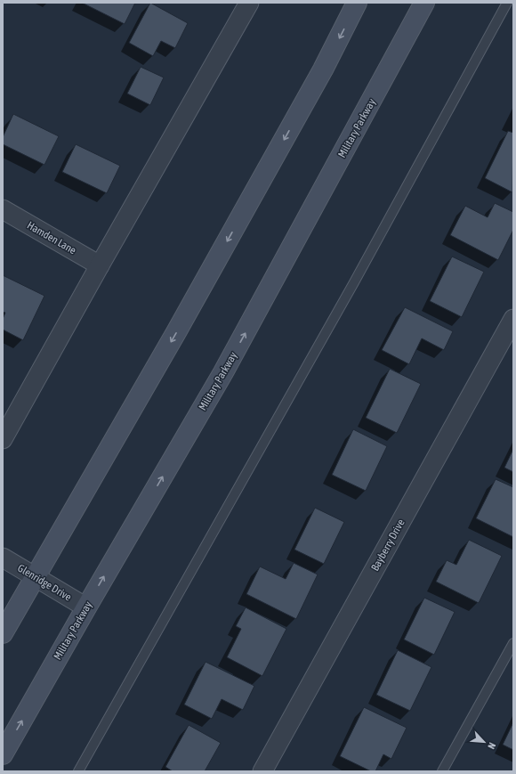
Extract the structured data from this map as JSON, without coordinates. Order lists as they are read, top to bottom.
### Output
{
  "streets": {
    "main road": ["Military Parkway"],
    "street": ["Hamden Lane", "Bayberry Drive", "Glenridge Drive"]
  },
  "crossings": [
    ["Military Parkway", "Glenridge Drive"]
  ],
  "north": "bottom right"
}
